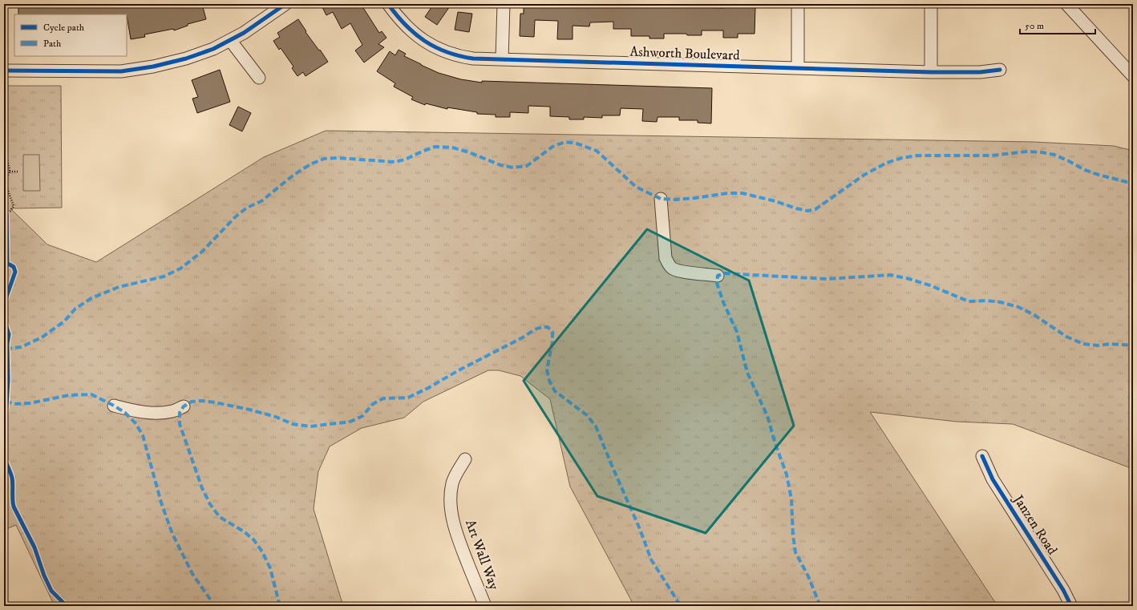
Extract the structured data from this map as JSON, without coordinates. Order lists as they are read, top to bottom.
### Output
{
  "streets": {
    "street": ["Ashworth Boulevard", "Janzen Road", "Art Wall Way"]
  },
  "legend": ["Cycle path", "Path"],
  "scale_bar": "50 m"
}
